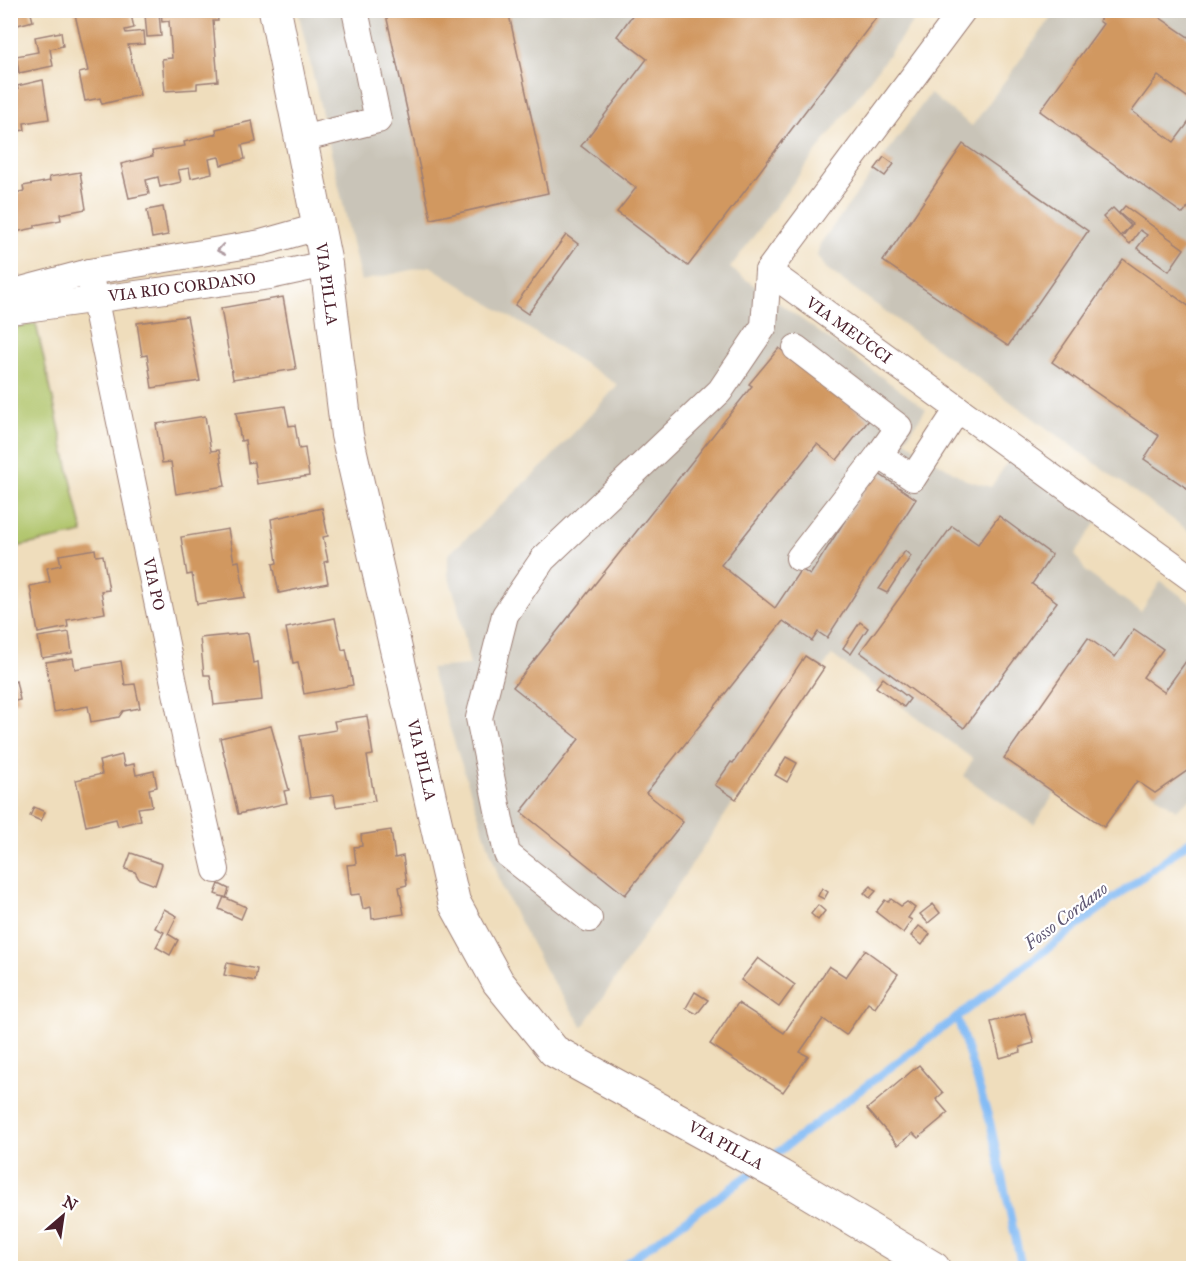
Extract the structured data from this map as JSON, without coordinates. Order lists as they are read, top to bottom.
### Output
{
  "streets": {
    "main road": ["VIA PILLA"],
    "street": ["VIA RIO CORDANO", "VIA MEUCCI", "VIA PO"]
  },
  "crossings": [
    ["VIA PILLA", "VIA RIO CORDANO"],
    ["VIA RIO CORDANO", "VIA PO"]
  ],
  "water": ["Fosso Cordano"],
  "north": "top right"
}
